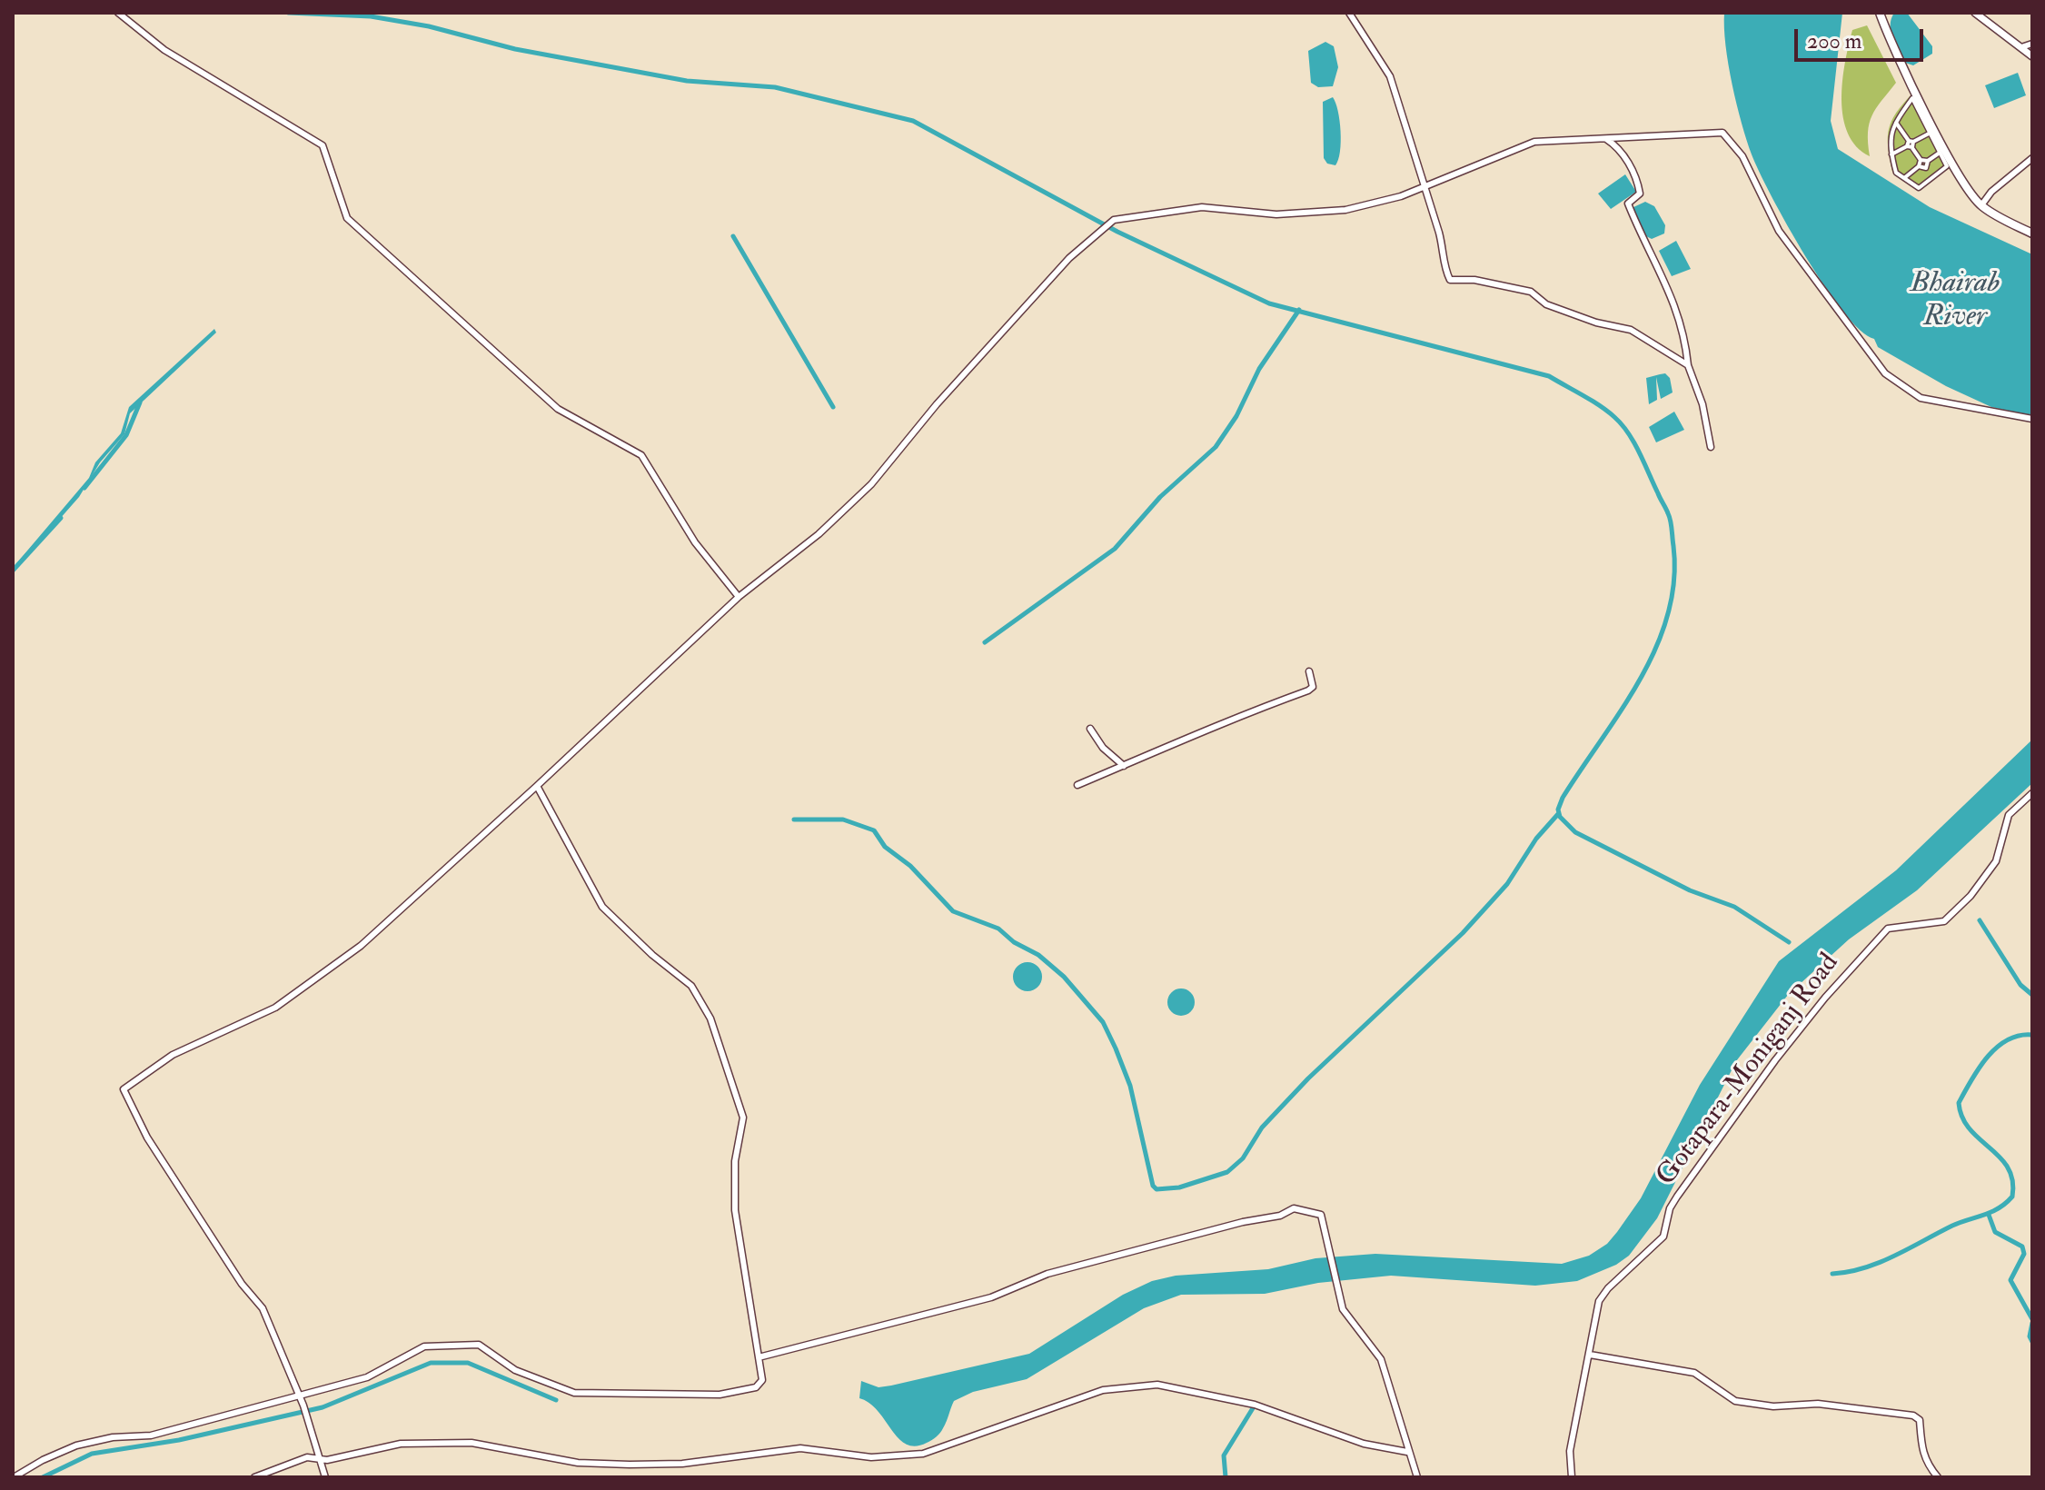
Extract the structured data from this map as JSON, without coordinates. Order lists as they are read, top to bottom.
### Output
{
  "streets": {
    "street": ["Gotapara-Moniganj Road"]
  },
  "water": ["Bhairab River"],
  "scale_bar": "200 m"
}
